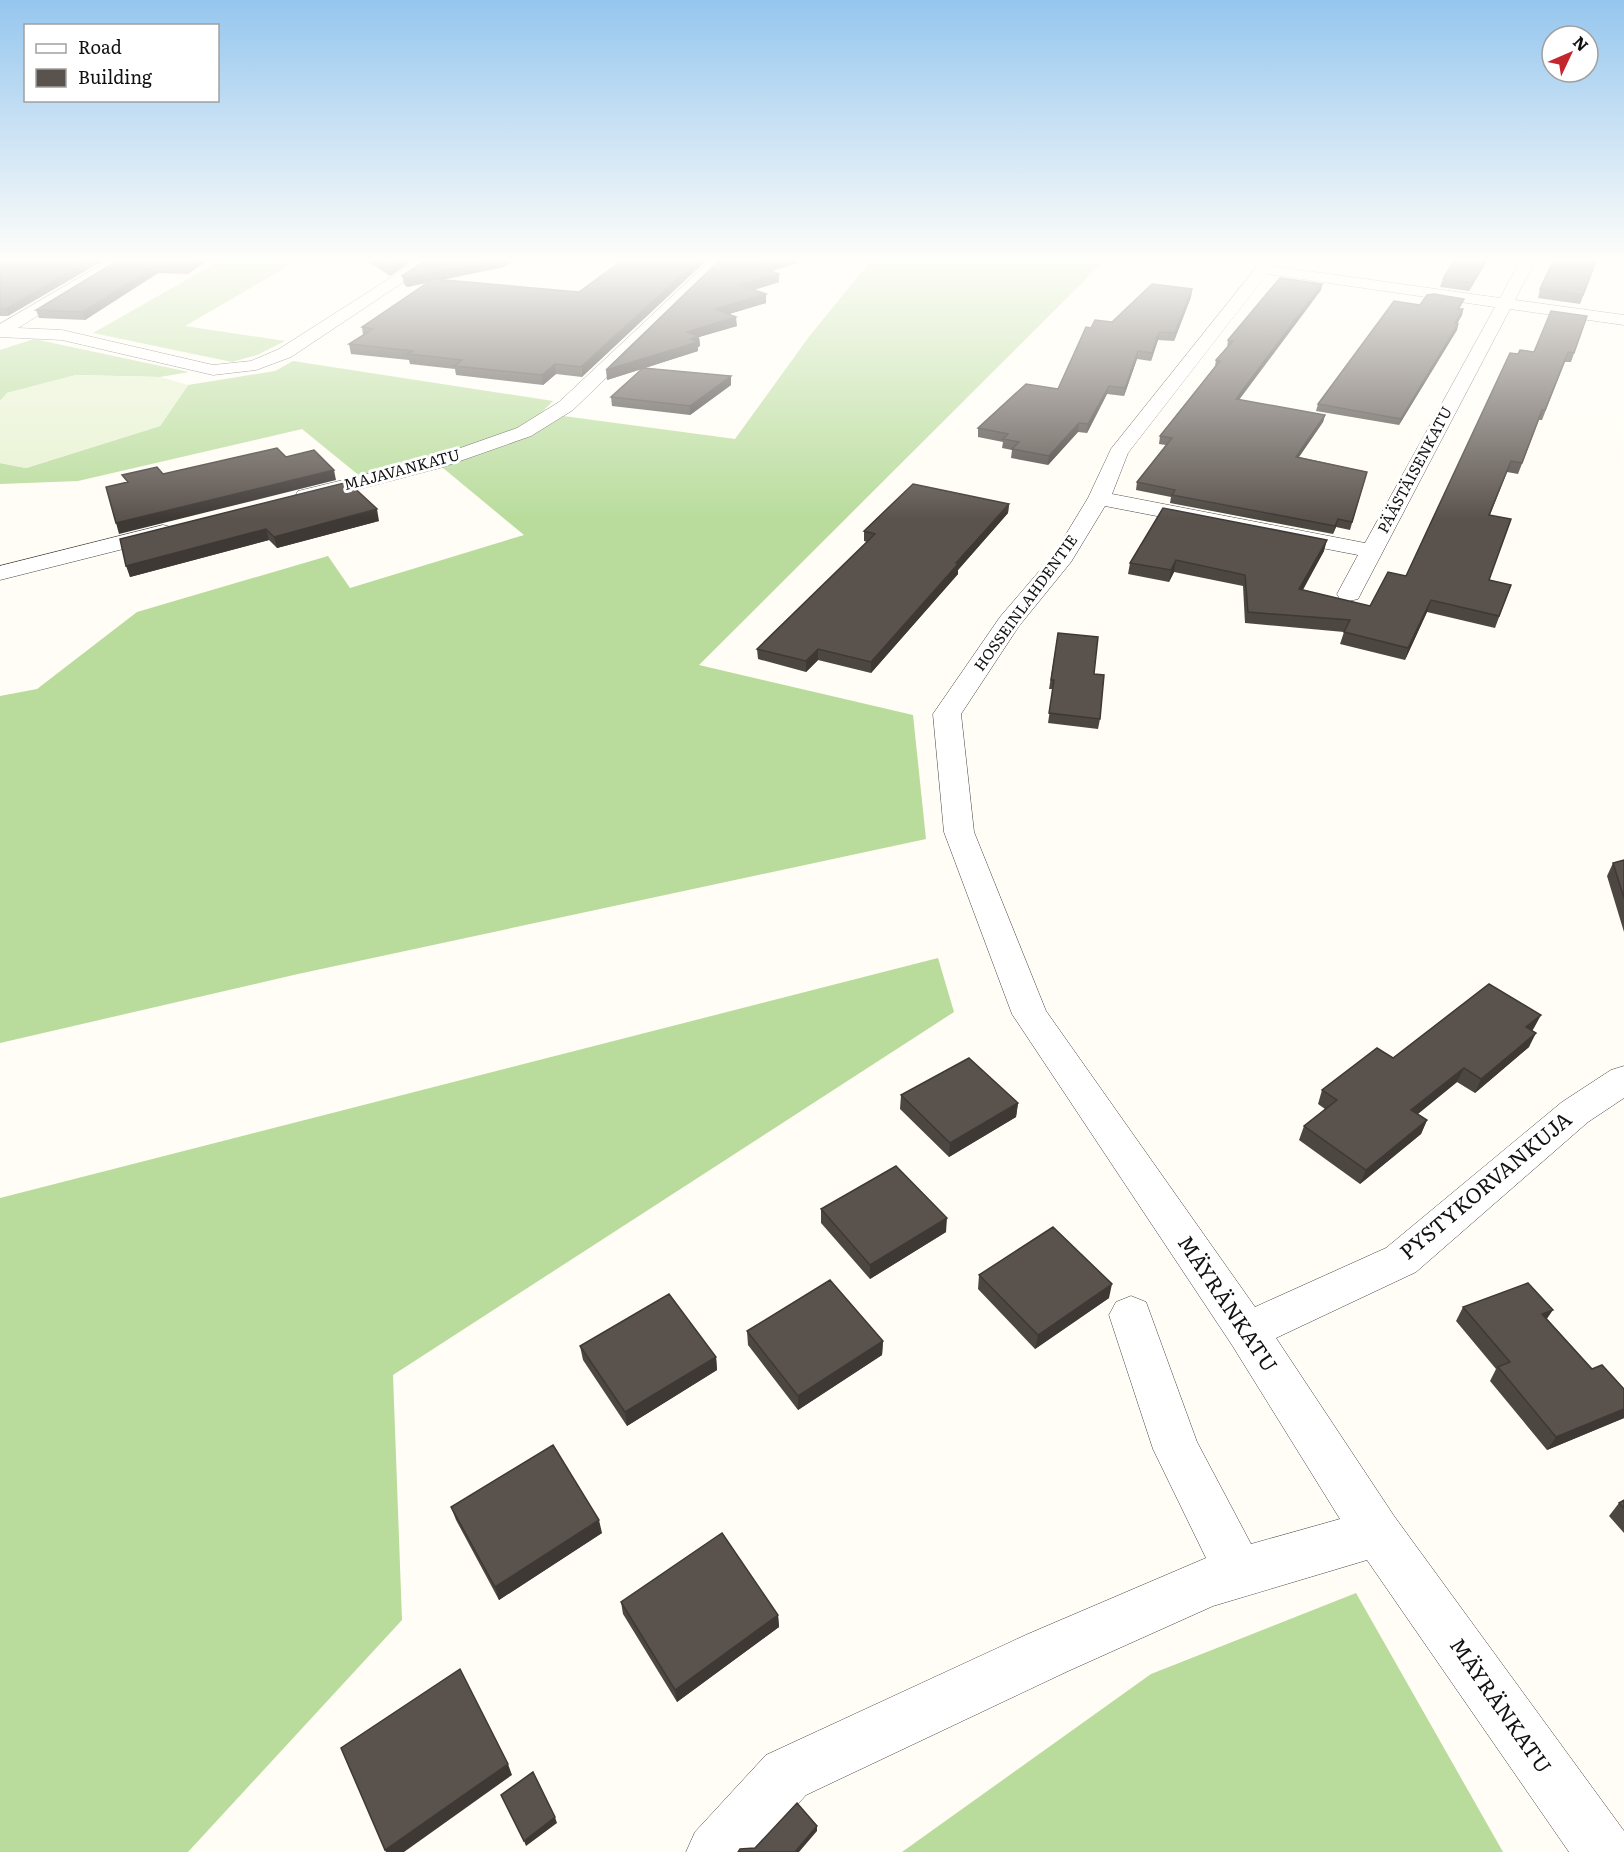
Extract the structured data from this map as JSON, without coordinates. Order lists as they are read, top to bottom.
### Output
{
  "streets": {
    "street": [
      "MAJAVANKATU",
      "PÄÄSTÄISENKATU",
      "HOSSEINLAHDENTIE",
      "PYSTYKORVANKUJA",
      "MÄYRÄNKATU"
    ]
  },
  "crossings": [
    ["PÄÄSTÄISENKATU", "HOSSEINLAHDENTIE"],
    ["HOSSEINLAHDENTIE", "MÄYRÄNKATU"],
    ["PYSTYKORVANKUJA", "MÄYRÄNKATU"]
  ],
  "legend": ["Road", "Building"],
  "north": "top right"
}
